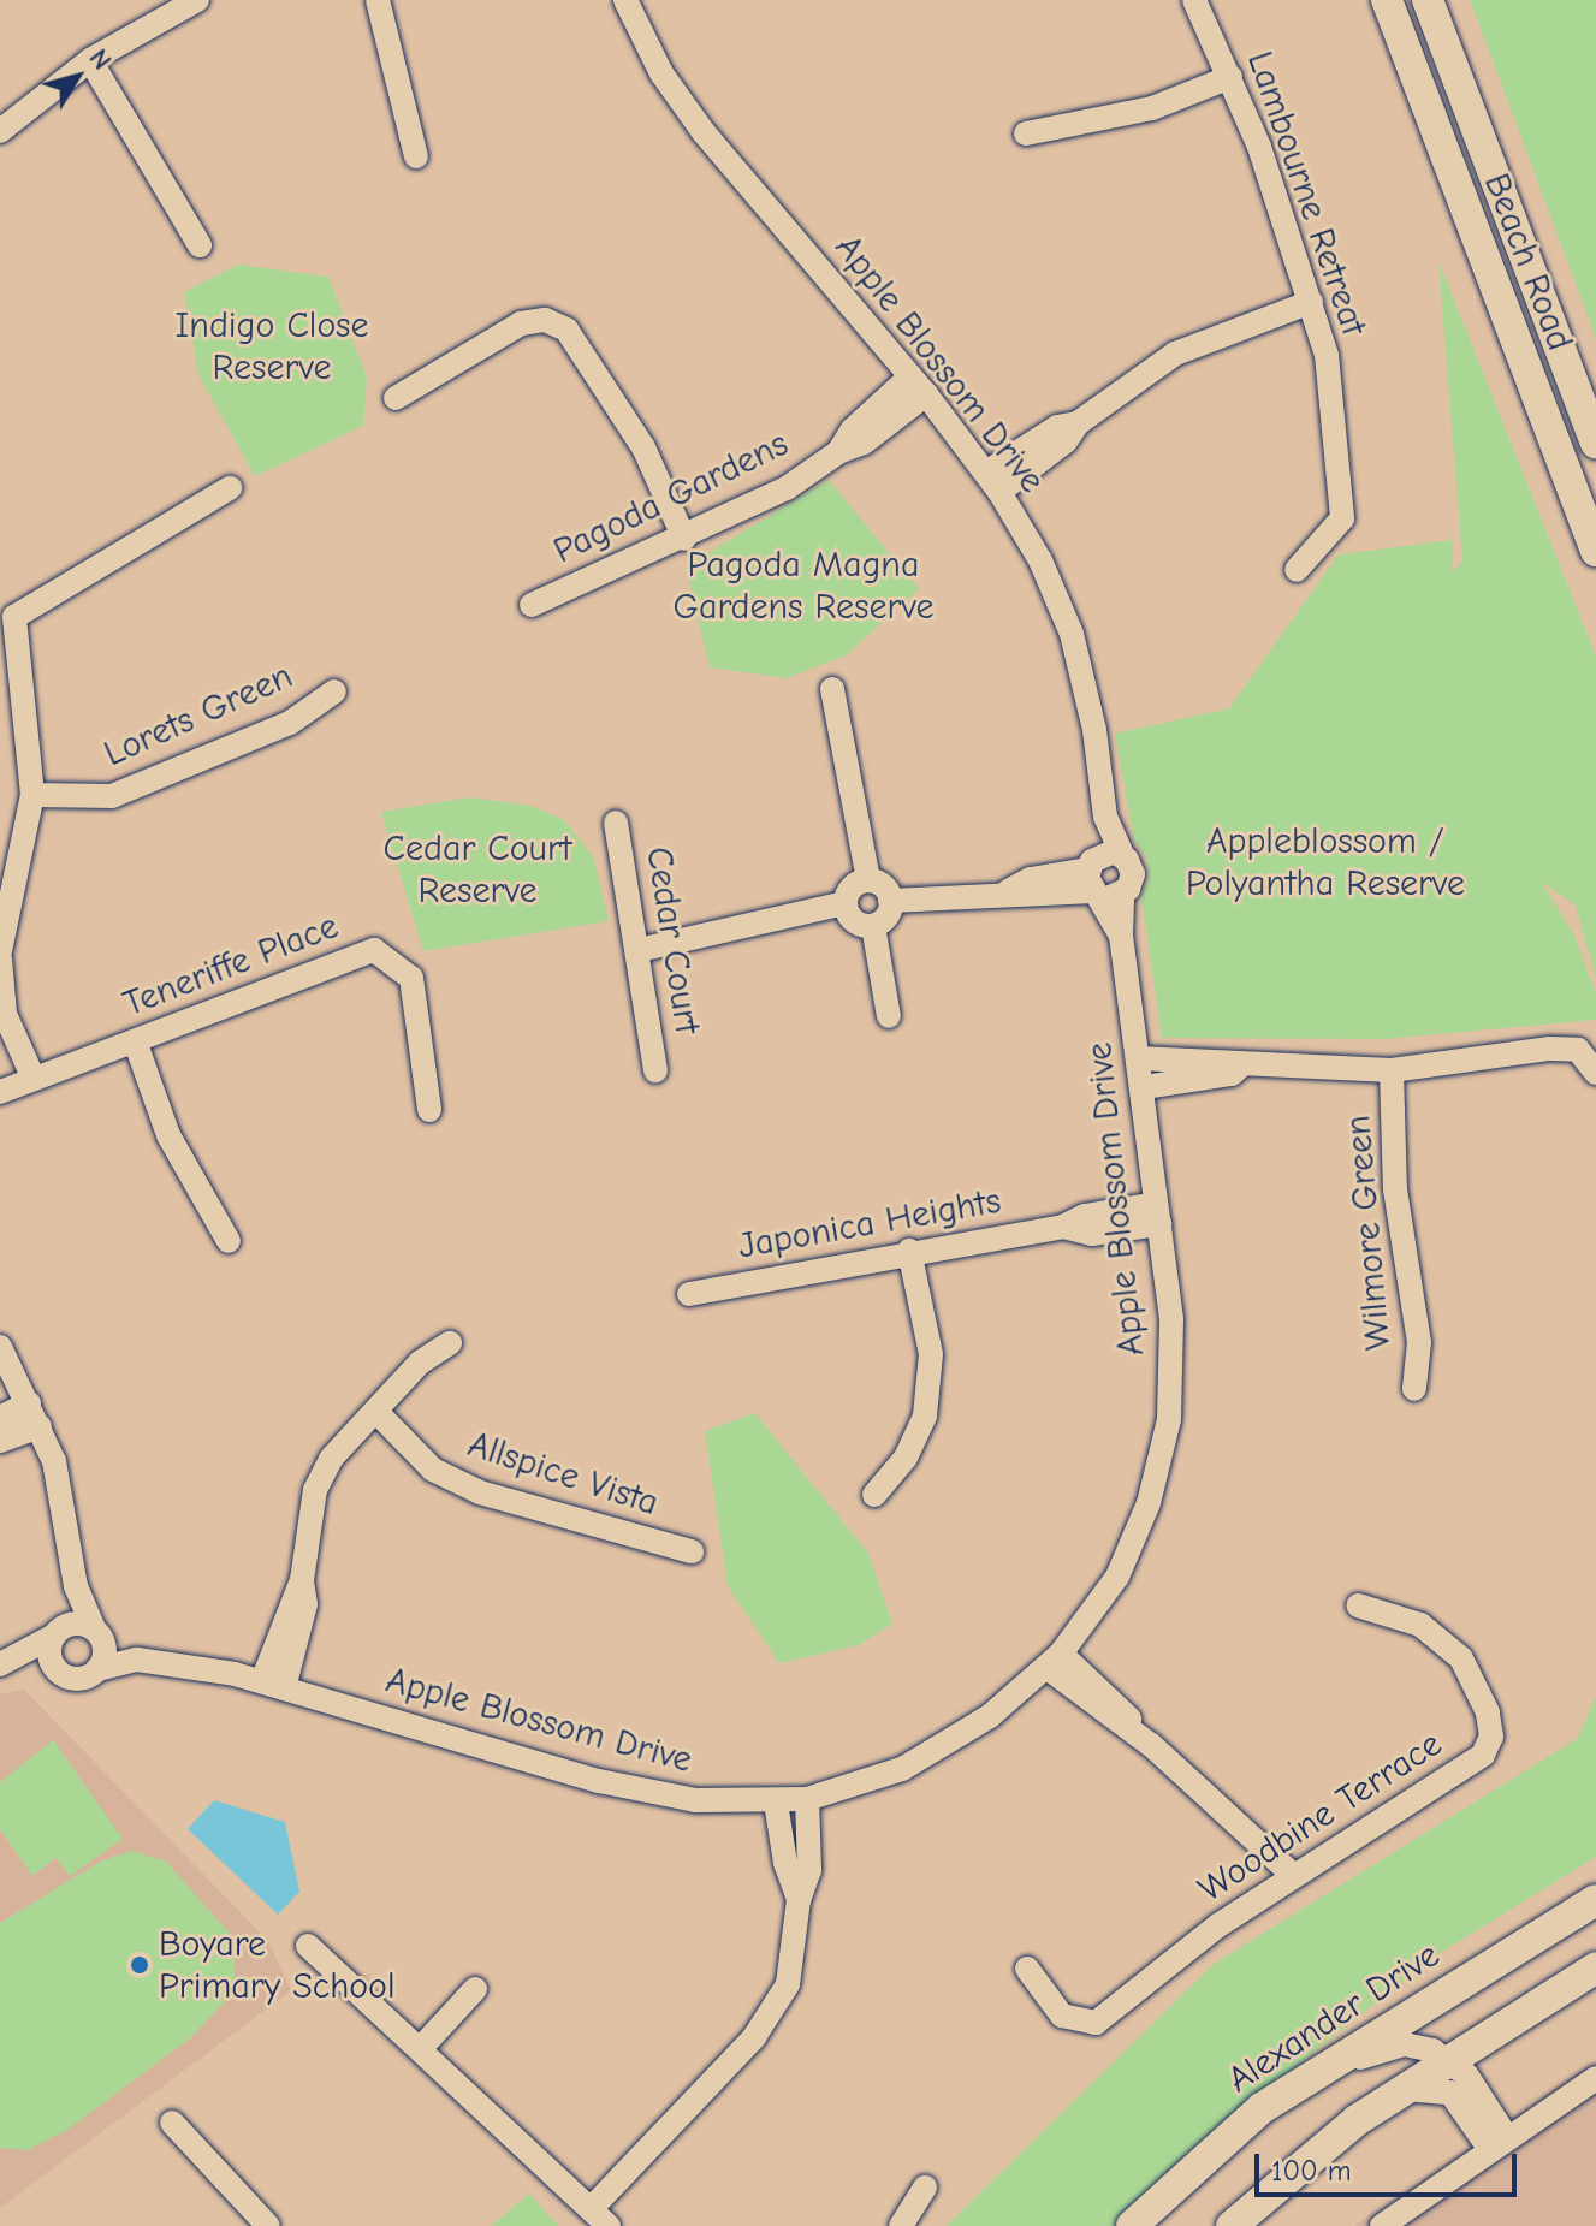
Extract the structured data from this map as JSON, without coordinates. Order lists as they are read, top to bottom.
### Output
{
  "streets": {
    "main road": ["Beach Road", "Alexander Drive"],
    "street": [
      "Lambourne Retreat",
      "Apple Blossom Drive",
      "Pagoda Gardens",
      "Lorets Green",
      "Cedar Court",
      "Teneriffe Place",
      "Japonica Heights",
      "Wilmore Green",
      "Allspice Vista",
      "Woodbine Terrace"
    ]
  },
  "crossings": [
    ["Apple Blossom Drive", "Pagoda Gardens"],
    ["Apple Blossom Drive", "Japonica Heights"]
  ],
  "parks": [
    "Indigo Close Reserve",
    "Pagoda Magna Gardens Reserve",
    "Appleblossom / Polyantha Reserve",
    "Cedar Court Reserve"
  ],
  "places": ["Boyare Primary School"],
  "scale_bar": "100 m",
  "north": "top right"
}
